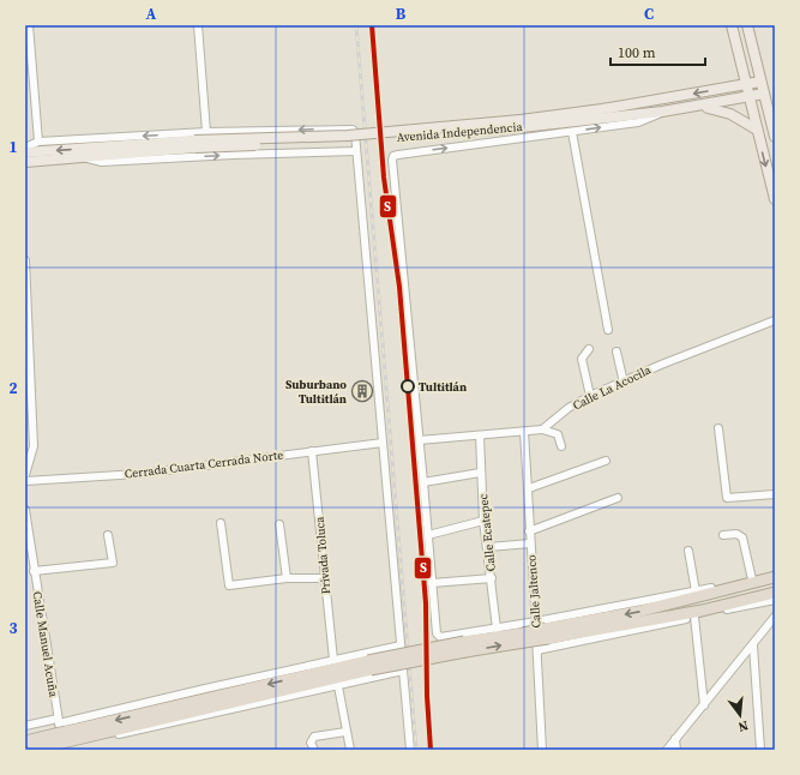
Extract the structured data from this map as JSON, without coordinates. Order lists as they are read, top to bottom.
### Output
{
  "streets": {
    "main road": ["Avenida Independencia"],
    "street": [
      "Calle La Acocila",
      "Cerrada Cuarta Cerrada Norte",
      "Calle Ecatepec",
      "Privada Toluca",
      "Calle Jaltenco",
      "Calle Manuel Acuña"
    ]
  },
  "crossings": [
    ["Cerrada Cuarta Cerrada Norte", "Privada Toluca"]
  ],
  "places": {
    "other": ["Tultitlán"],
    "building": ["Suburbano Tultitlán"]
  },
  "lines": ["transit line S"],
  "scale_bar": "100 m",
  "north": "bottom",
  "grid": {
    "columns": ["A", "B", "C"],
    "rows": ["1", "2", "3"]
  }
}
